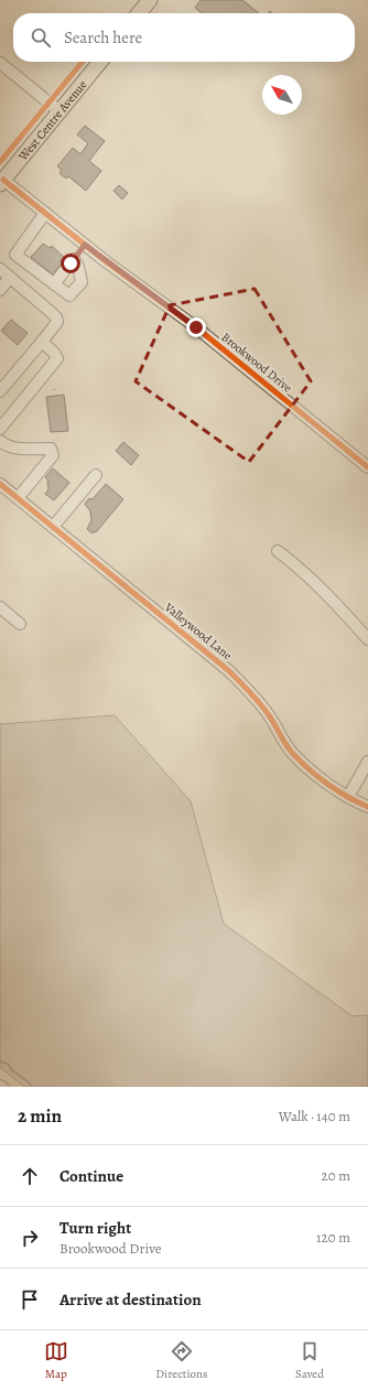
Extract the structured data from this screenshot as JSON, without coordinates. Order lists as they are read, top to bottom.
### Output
{
  "streets": {
    "main road": ["West Centre Avenue"],
    "street": ["Brookwood Drive", "Valleywood Lane"]
  },
  "crossings": [
    ["West Centre Avenue", "Brookwood Drive"]
  ],
  "north": "top left",
  "page": {
    "search": "Search here",
    "heading": ["2 min", "Walk · 140 m"],
    "list": [
      ["Continue", "20 m"],
      ["Turn right", "Brookwood Drive", "120 m"],
      "Arrive at destination"
    ],
    "nav": ["Map", "Directions", "Saved"]
  }
}
